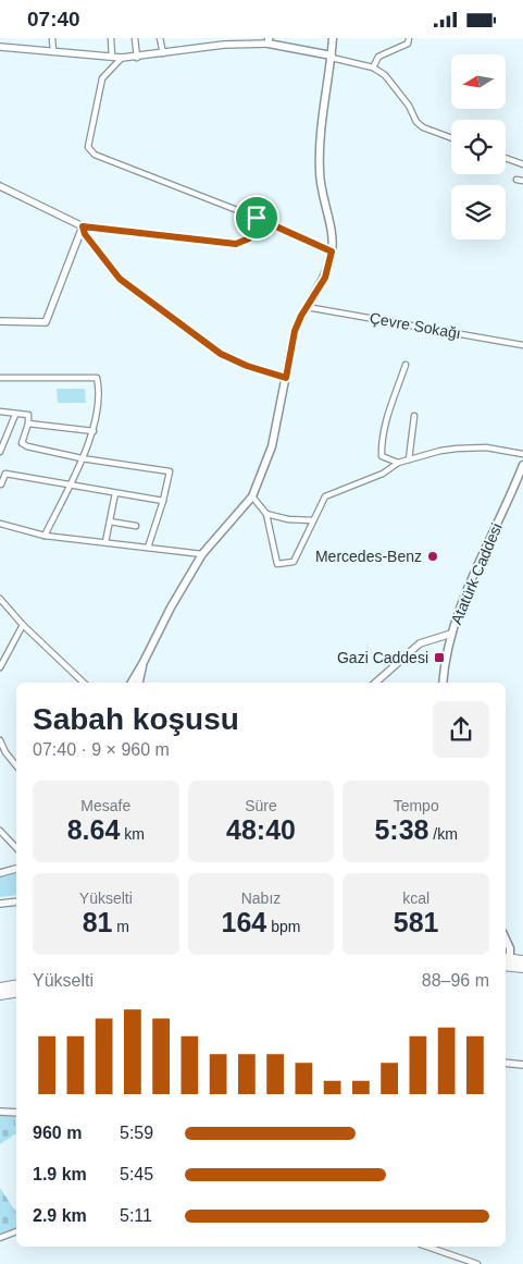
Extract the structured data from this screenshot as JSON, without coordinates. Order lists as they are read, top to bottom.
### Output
{
  "streets": {
    "main road": ["Atatürk Caddesi"],
    "street": ["Çevre Sokağı"]
  },
  "places": {
    "other": ["Mercedes-Benz"],
    "transit": ["Gazi Caddesi"]
  },
  "north": "left",
  "page": {
    "status": "07:40",
    "heading": ["Sabah koşusu", "07:40 · 9 × 960 m"],
    "stats": [
      ["Mesafe", "8.64 km"],
      ["Süre", "48:40"],
      ["Tempo", "5:38 /km"],
      ["Yükselti", "81 m"],
      ["Nabız", "164 bpm"],
      ["kcal", "581"]
    ],
    "chart": ["Yükselti", "88–96 m"],
    "list": [
      {
        "name": "960 m",
        "note": "5:59"
      },
      {
        "name": "1.9 km",
        "note": "5:45"
      },
      {
        "name": "2.9 km",
        "note": "5:11"
      }
    ]
  }
}
